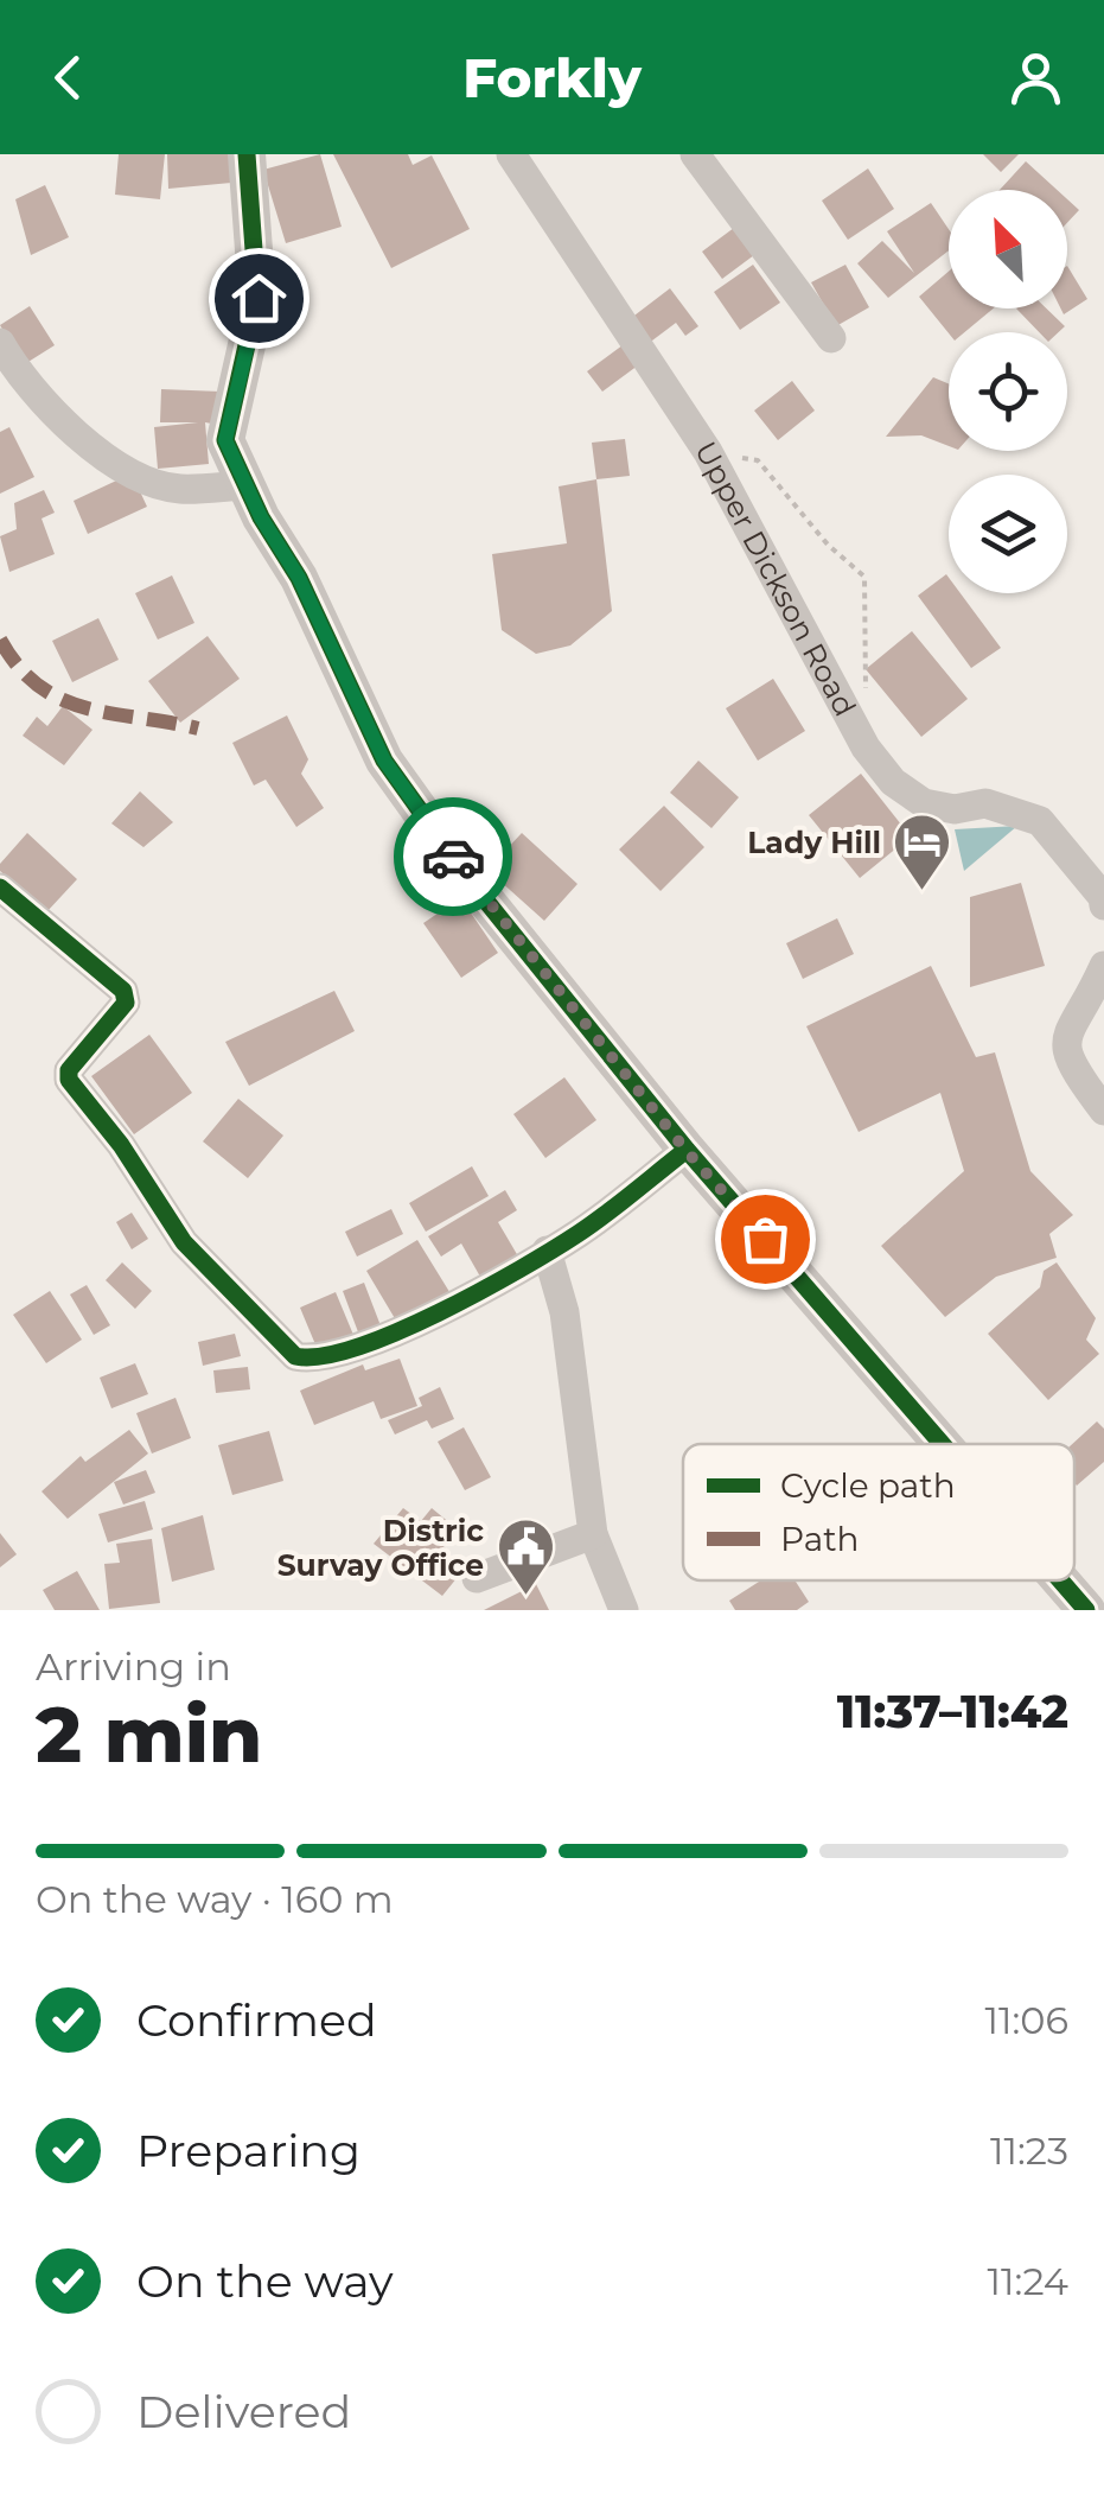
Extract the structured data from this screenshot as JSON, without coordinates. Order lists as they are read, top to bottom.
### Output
{
  "streets": {
    "street": ["Upper Dickson Road"]
  },
  "places": {
    "hotel": ["Lady Hill"],
    "public building": ["Distric Survay Office"]
  },
  "legend": ["Cycle path", "Path"],
  "north": "top left",
  "page": {
    "header": "Forkly",
    "heading": ["2 min", "Arriving in", "11:37–11:42"],
    "bar": "On the way · 160 m",
    "list": [
      ["Confirmed", "11:06"],
      ["Preparing", "11:23"],
      ["On the way", "11:24"],
      "Delivered"
    ]
  }
}
